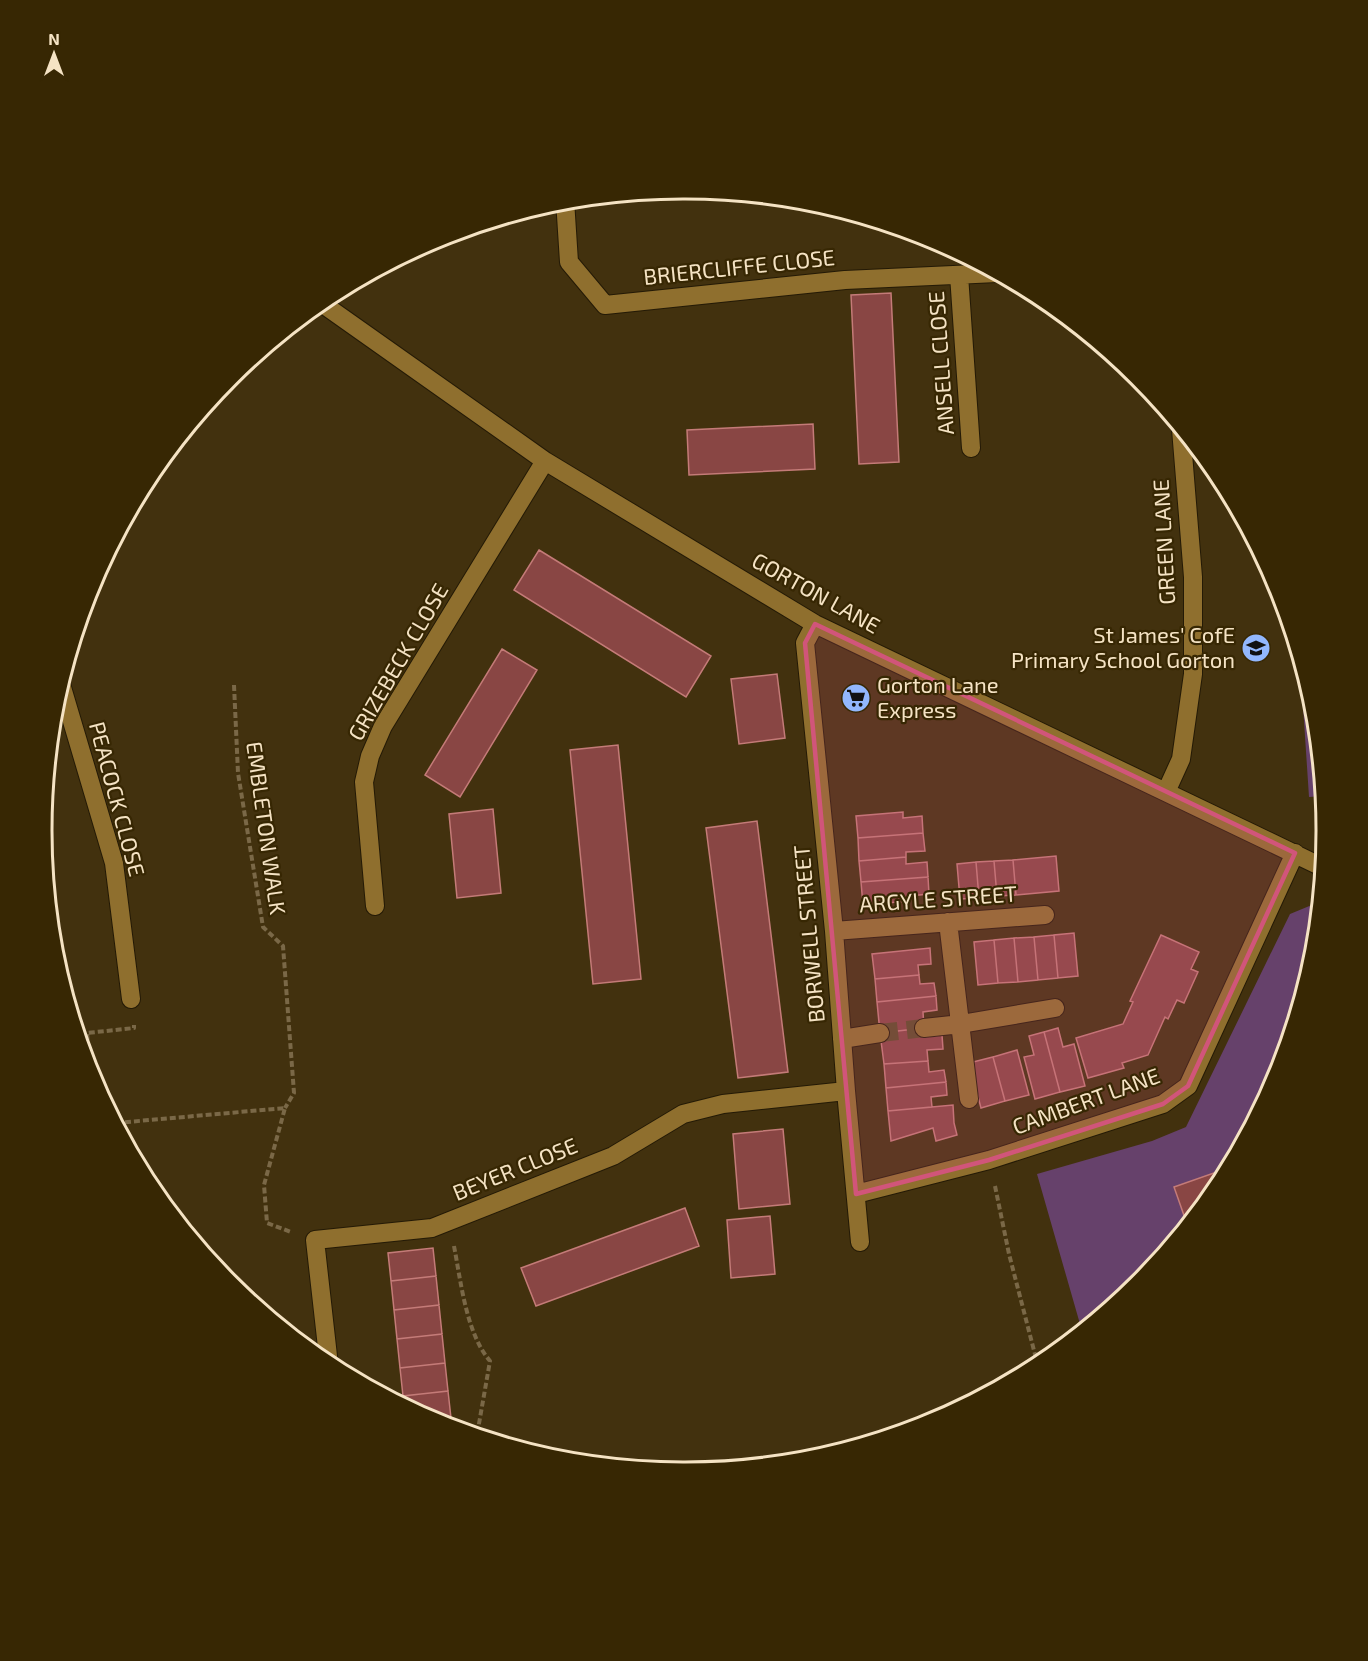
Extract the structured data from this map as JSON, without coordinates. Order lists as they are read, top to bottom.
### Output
{
  "streets": {
    "street": [
      "BRIERCLIFFE CLOSE",
      "ANSELL CLOSE",
      "GREEN LANE",
      "GORTON LANE",
      "GRIZEBECK CLOSE",
      "PEACOCK CLOSE",
      "ARGYLE STREET",
      "BORWELL STREET",
      "CAMBERT LANE",
      "BEYER CLOSE"
    ],
    "path": ["EMBLETON WALK"]
  },
  "crossings": [
    ["BRIERCLIFFE CLOSE", "ANSELL CLOSE"],
    ["GREEN LANE", "GORTON LANE"],
    ["GORTON LANE", "GRIZEBECK CLOSE"],
    ["GORTON LANE", "BORWELL STREET"],
    ["GORTON LANE", "CAMBERT LANE"],
    ["EMBLETON WALK", "BEYER CLOSE"],
    ["ARGYLE STREET", "BORWELL STREET"],
    ["BORWELL STREET", "CAMBERT LANE"],
    ["BORWELL STREET", "BEYER CLOSE"]
  ],
  "places": {
    "school or university": ["St James' CofE Primary School Gorton"],
    "supermarket": ["Gorton Lane Express"]
  },
  "north": "top"
}
